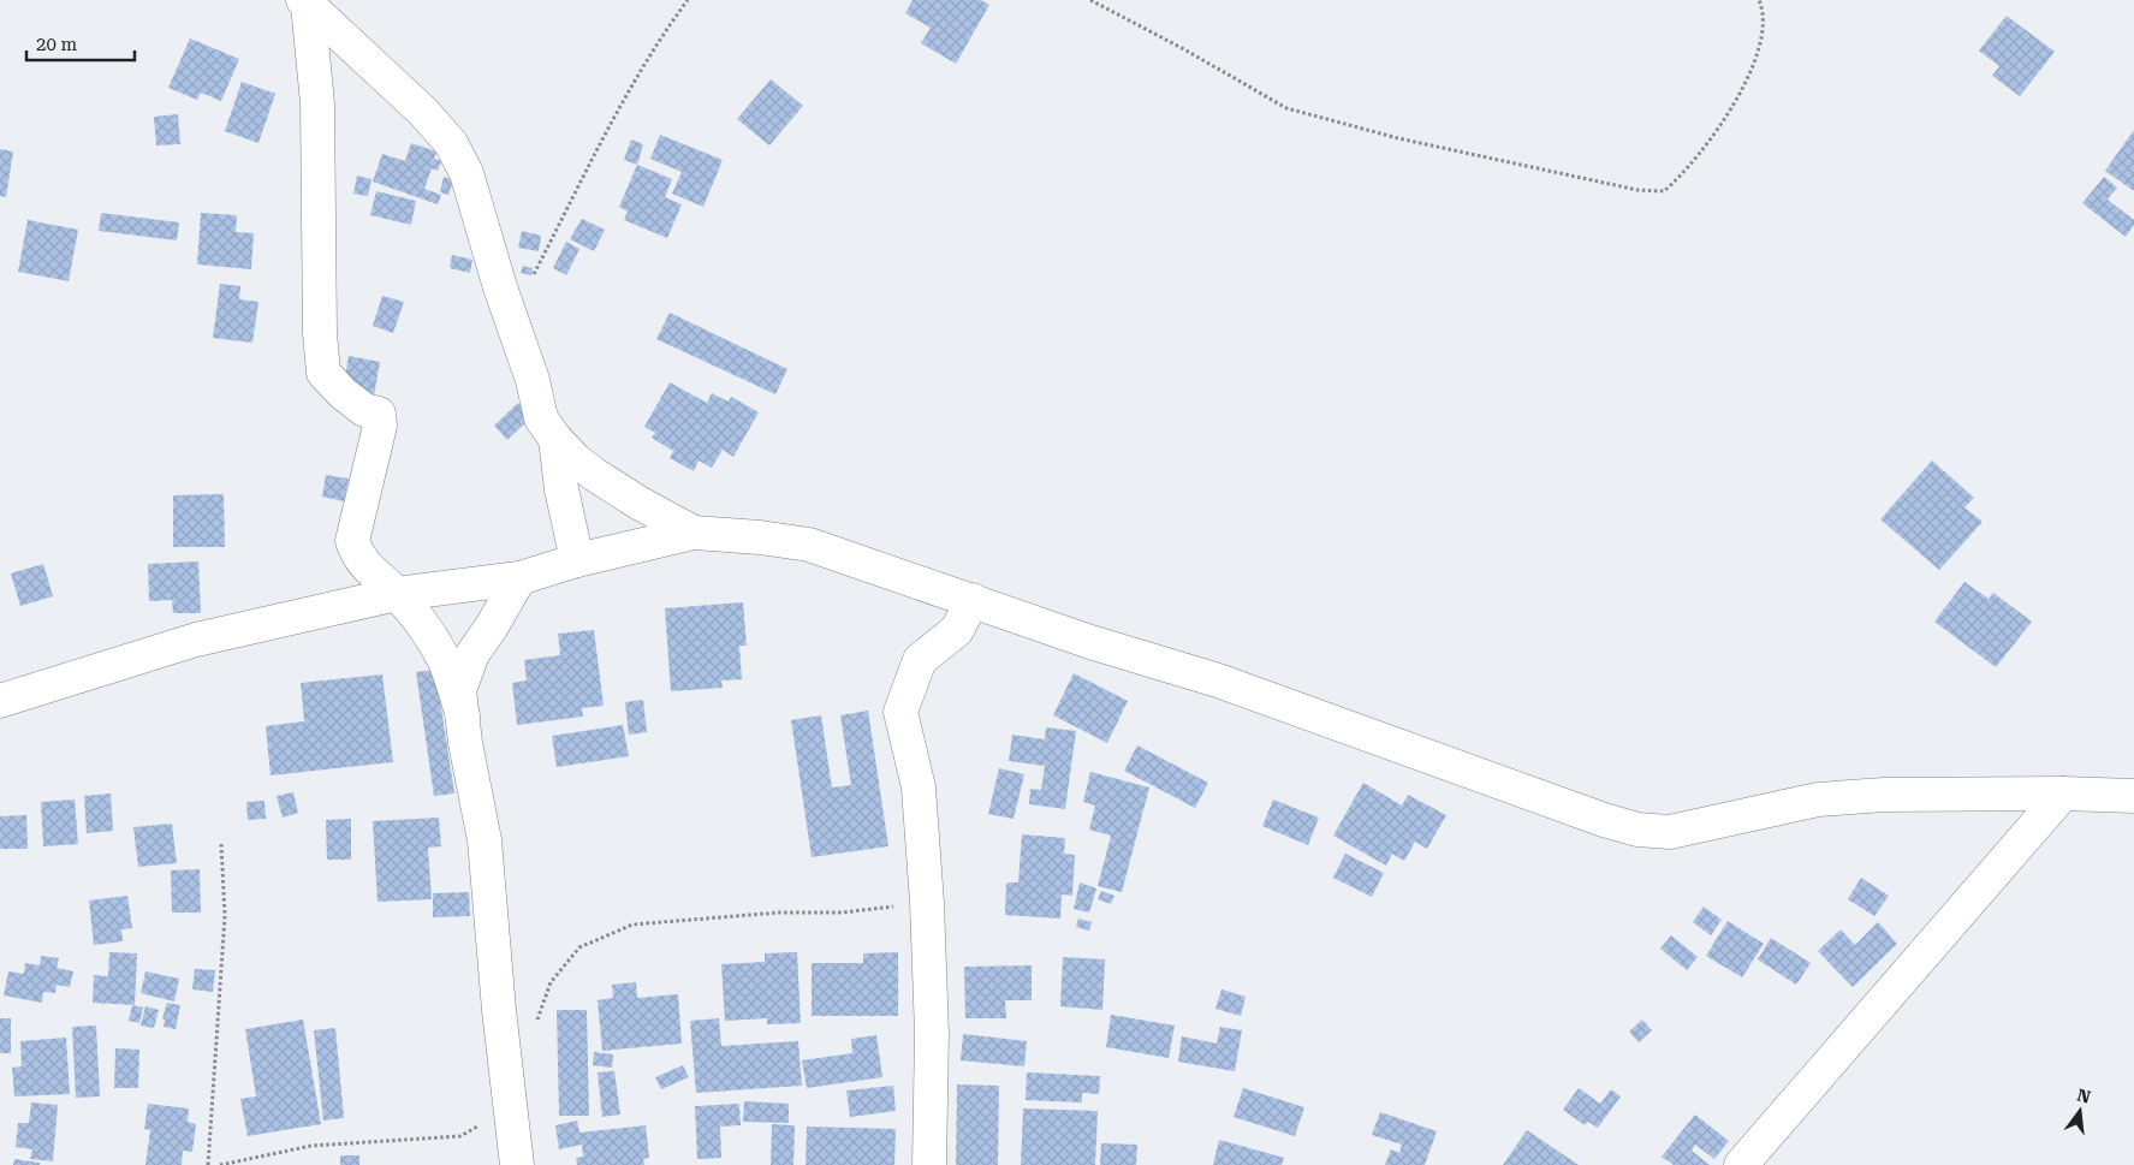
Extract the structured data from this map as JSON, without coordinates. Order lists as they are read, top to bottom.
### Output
{
  "scale_bar": "20 m",
  "north": "top"
}
